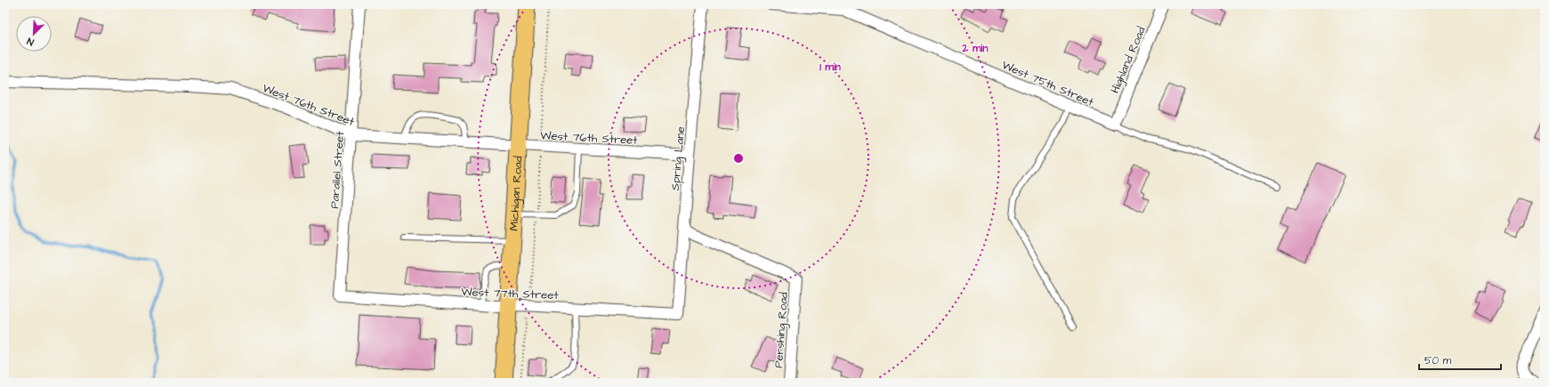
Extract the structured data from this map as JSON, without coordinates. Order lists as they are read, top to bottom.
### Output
{
  "streets": {
    "main road": ["Michigan Road"],
    "street": [
      "Highland Road",
      "West 75th Street",
      "West 76th Street",
      "Spring Lane",
      "Parallel Street",
      "West 77th Street",
      "Pershing Road"
    ]
  },
  "crossings": [
    ["Highland Road", "West 75th Street"],
    ["West 76th Street", "Spring Lane"],
    ["West 76th Street", "Parallel Street"],
    ["West 76th Street", "Michigan Road"],
    ["Spring Lane", "West 77th Street"],
    ["Spring Lane", "Pershing Road"],
    ["Parallel Street", "West 77th Street"],
    ["Michigan Road", "West 77th Street"]
  ],
  "scale_bar": "50 m",
  "north": "bottom left",
  "rings": ["2 min", "1 min"]
}
